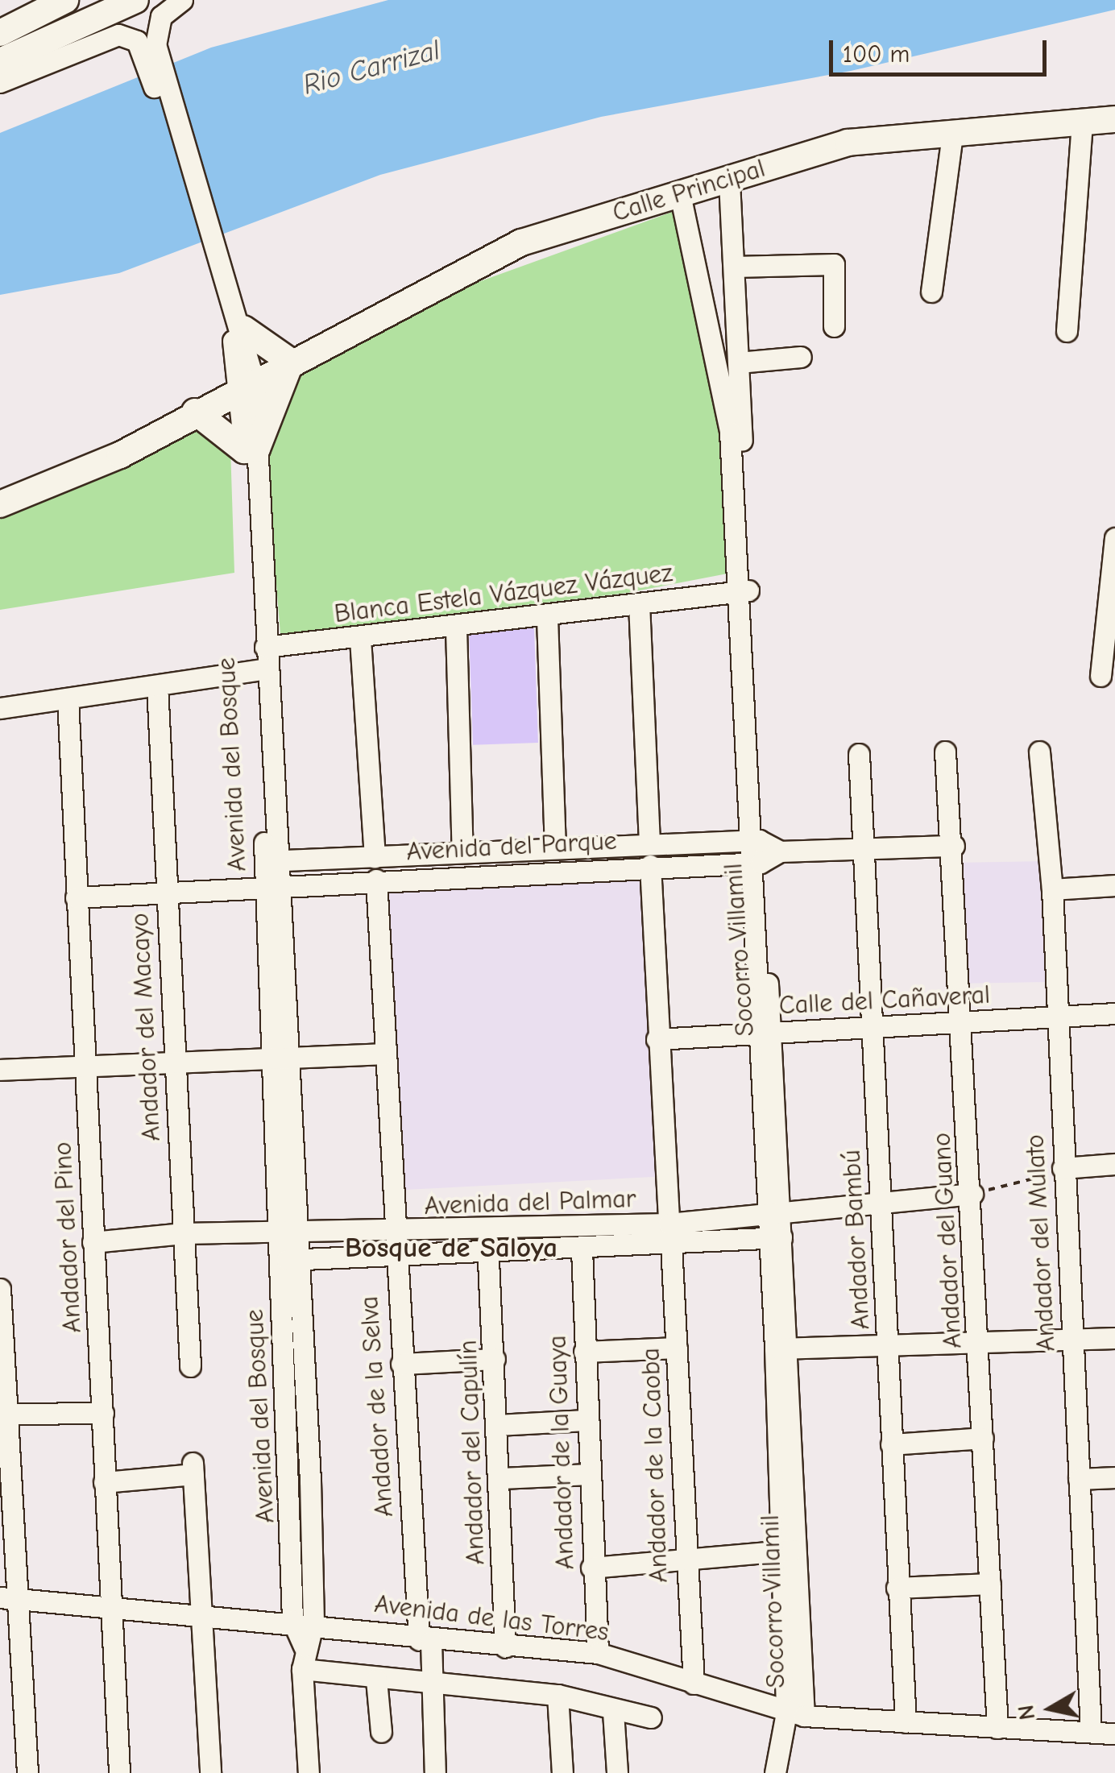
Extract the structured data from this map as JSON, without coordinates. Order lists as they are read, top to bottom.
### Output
{
  "streets": {
    "main road": ["Calle Principal"],
    "street": [
      "Blanca Estela Vázquez Vázquez",
      "Avenida del Bosque",
      "Avenida del Parque",
      "Socorro Villamil",
      "Calle del Cañaveral",
      "Andador del Macayo",
      "Avenida del Palmar",
      "Andador del Pino",
      "Andador Bambú",
      "Andador del Guano",
      "Andador del Mulato",
      "Andador de la Selva",
      "Andador del Capulín",
      "Andador de la Guaya",
      "Andador de la Caoba",
      "Avenida de las Torres"
    ]
  },
  "crossings": [
    ["Calle Principal", "Avenida del Bosque"],
    ["Calle Principal", "Socorro Villamil"],
    ["Blanca Estela Vázquez Vázquez", "Avenida del Bosque"],
    ["Blanca Estela Vázquez Vázquez", "Socorro Villamil"],
    ["Avenida del Bosque", "Avenida del Parque"],
    ["Avenida del Bosque", "Avenida del Palmar"],
    ["Avenida del Bosque", "Avenida de las Torres"],
    ["Avenida del Parque", "Socorro Villamil"],
    ["Avenida del Parque", "Andador del Macayo"],
    ["Avenida del Parque", "Andador del Pino"],
    ["Avenida del Parque", "Andador de la Selva"],
    ["Avenida del Parque", "Andador de la Caoba"],
    ["Socorro Villamil", "Calle del Cañaveral"],
    ["Socorro Villamil", "Avenida del Palmar"],
    ["Socorro Villamil", "Avenida de las Torres"],
    ["Calle del Cañaveral", "Andador Bambú"],
    ["Calle del Cañaveral", "Andador del Guano"],
    ["Calle del Cañaveral", "Andador del Mulato"],
    ["Calle del Cañaveral", "Andador de la Caoba"],
    ["Andador del Macayo", "Avenida del Palmar"],
    ["Avenida del Palmar", "Andador del Pino"],
    ["Avenida del Palmar", "Andador Bambú"],
    ["Avenida del Palmar", "Andador del Guano"],
    ["Avenida del Palmar", "Andador de la Selva"],
    ["Avenida del Palmar", "Andador del Capulín"],
    ["Avenida del Palmar", "Andador de la Guaya"],
    ["Avenida del Palmar", "Andador de la Caoba"],
    ["Andador del Pino", "Avenida de las Torres"],
    ["Andador Bambú", "Avenida de las Torres"],
    ["Andador del Guano", "Avenida de las Torres"],
    ["Andador del Mulato", "Avenida de las Torres"],
    ["Andador de la Selva", "Avenida de las Torres"],
    ["Andador del Capulín", "Avenida de las Torres"],
    ["Andador de la Guaya", "Avenida de las Torres"],
    ["Andador de la Caoba", "Avenida de las Torres"]
  ],
  "districts": ["Bosque de Saloya"],
  "water": ["Rio Carrizal"],
  "scale_bar": "100 m",
  "north": "left"
}
